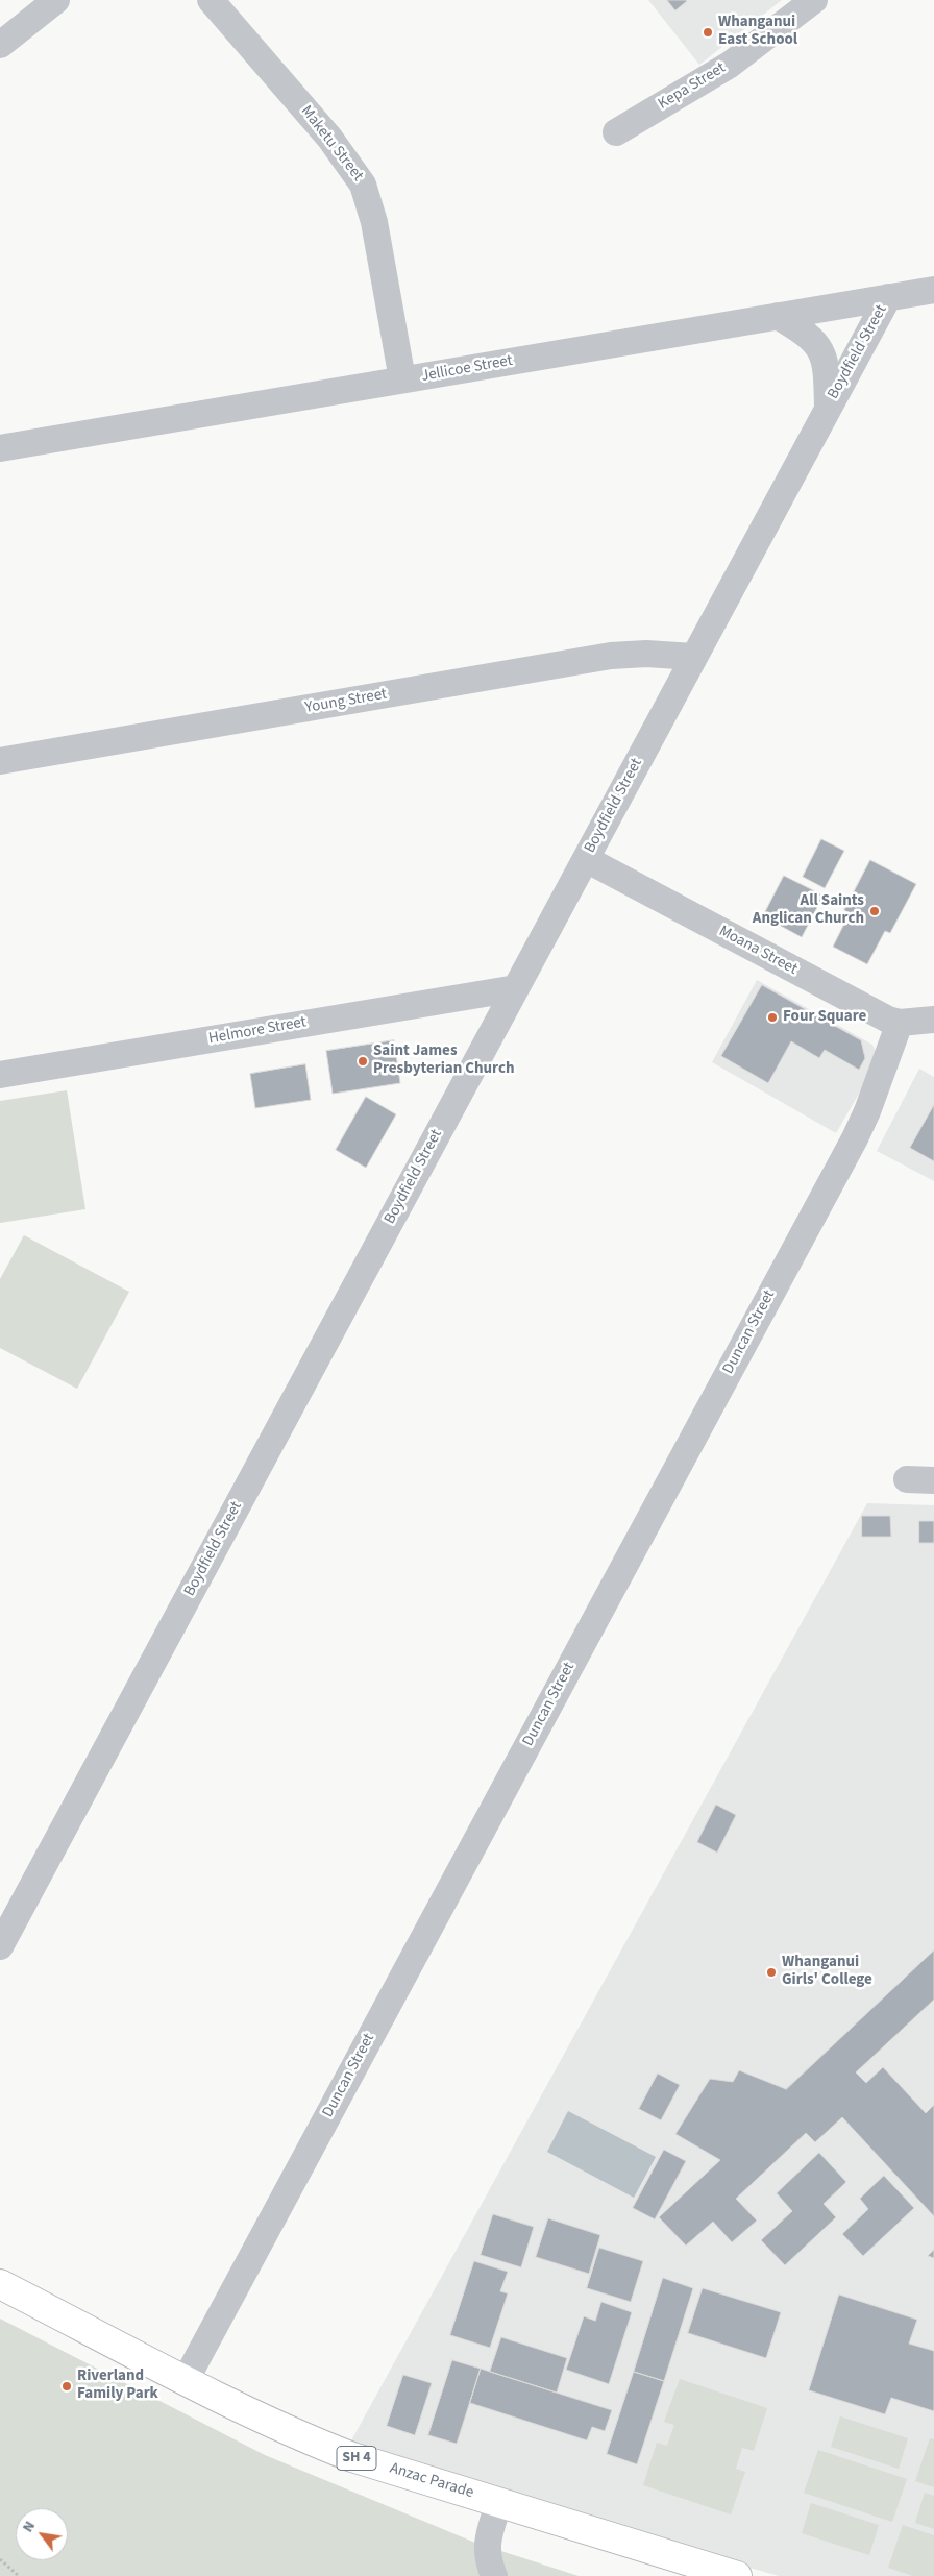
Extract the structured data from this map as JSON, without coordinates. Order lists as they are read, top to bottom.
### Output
{
  "streets": {
    "main road": ["SH 4", "Anzac Parade"],
    "street": [
      "Kepa Street",
      "Maketu Street",
      "Boydfield Street",
      "Jellicoe Street",
      "Young Street",
      "Moana Street",
      "Helmore Street",
      "Duncan Street"
    ]
  },
  "crossings": [
    ["Maketu Street", "Jellicoe Street"],
    ["Boydfield Street", "Jellicoe Street"],
    ["Boydfield Street", "Young Street"],
    ["Boydfield Street", "Moana Street"],
    ["Boydfield Street", "Helmore Street"],
    ["Moana Street", "Duncan Street"],
    ["Duncan Street", "Anzac Parade"]
  ],
  "places": [
    "Whanganui East School",
    "All Saints Anglican Church",
    "Four Square",
    "Saint James Presbyterian Church",
    "Whanganui Girls' College",
    "Riverland Family Park"
  ],
  "north": "top left"
}
